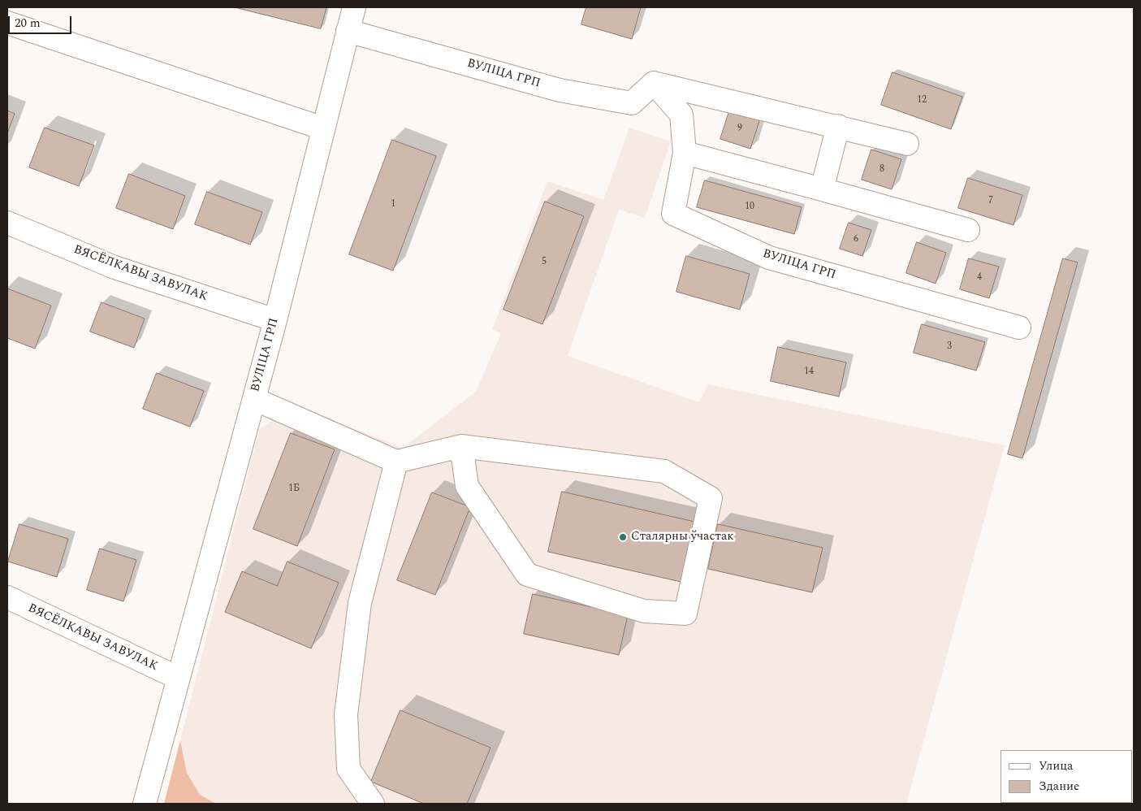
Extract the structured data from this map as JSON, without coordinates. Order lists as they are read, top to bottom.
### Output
{
  "streets": {
    "street": ["ВУЛІЦА ГРП", "ВЯСЁЛКАВЫ ЗАВУЛАК"]
  },
  "crossings": [
    ["ВУЛІЦА ГРП", "ВЯСЁЛКАВЫ ЗАВУЛАК"]
  ],
  "places": ["Сталярны ўчастак"],
  "house_numbers": [
    "12",
    "9",
    "8",
    "7",
    "1",
    "10",
    "6",
    "5",
    "4",
    "3",
    "14",
    "1Б"
  ],
  "legend": ["Улица", "Здание"],
  "scale_bar": "20 m"
}
